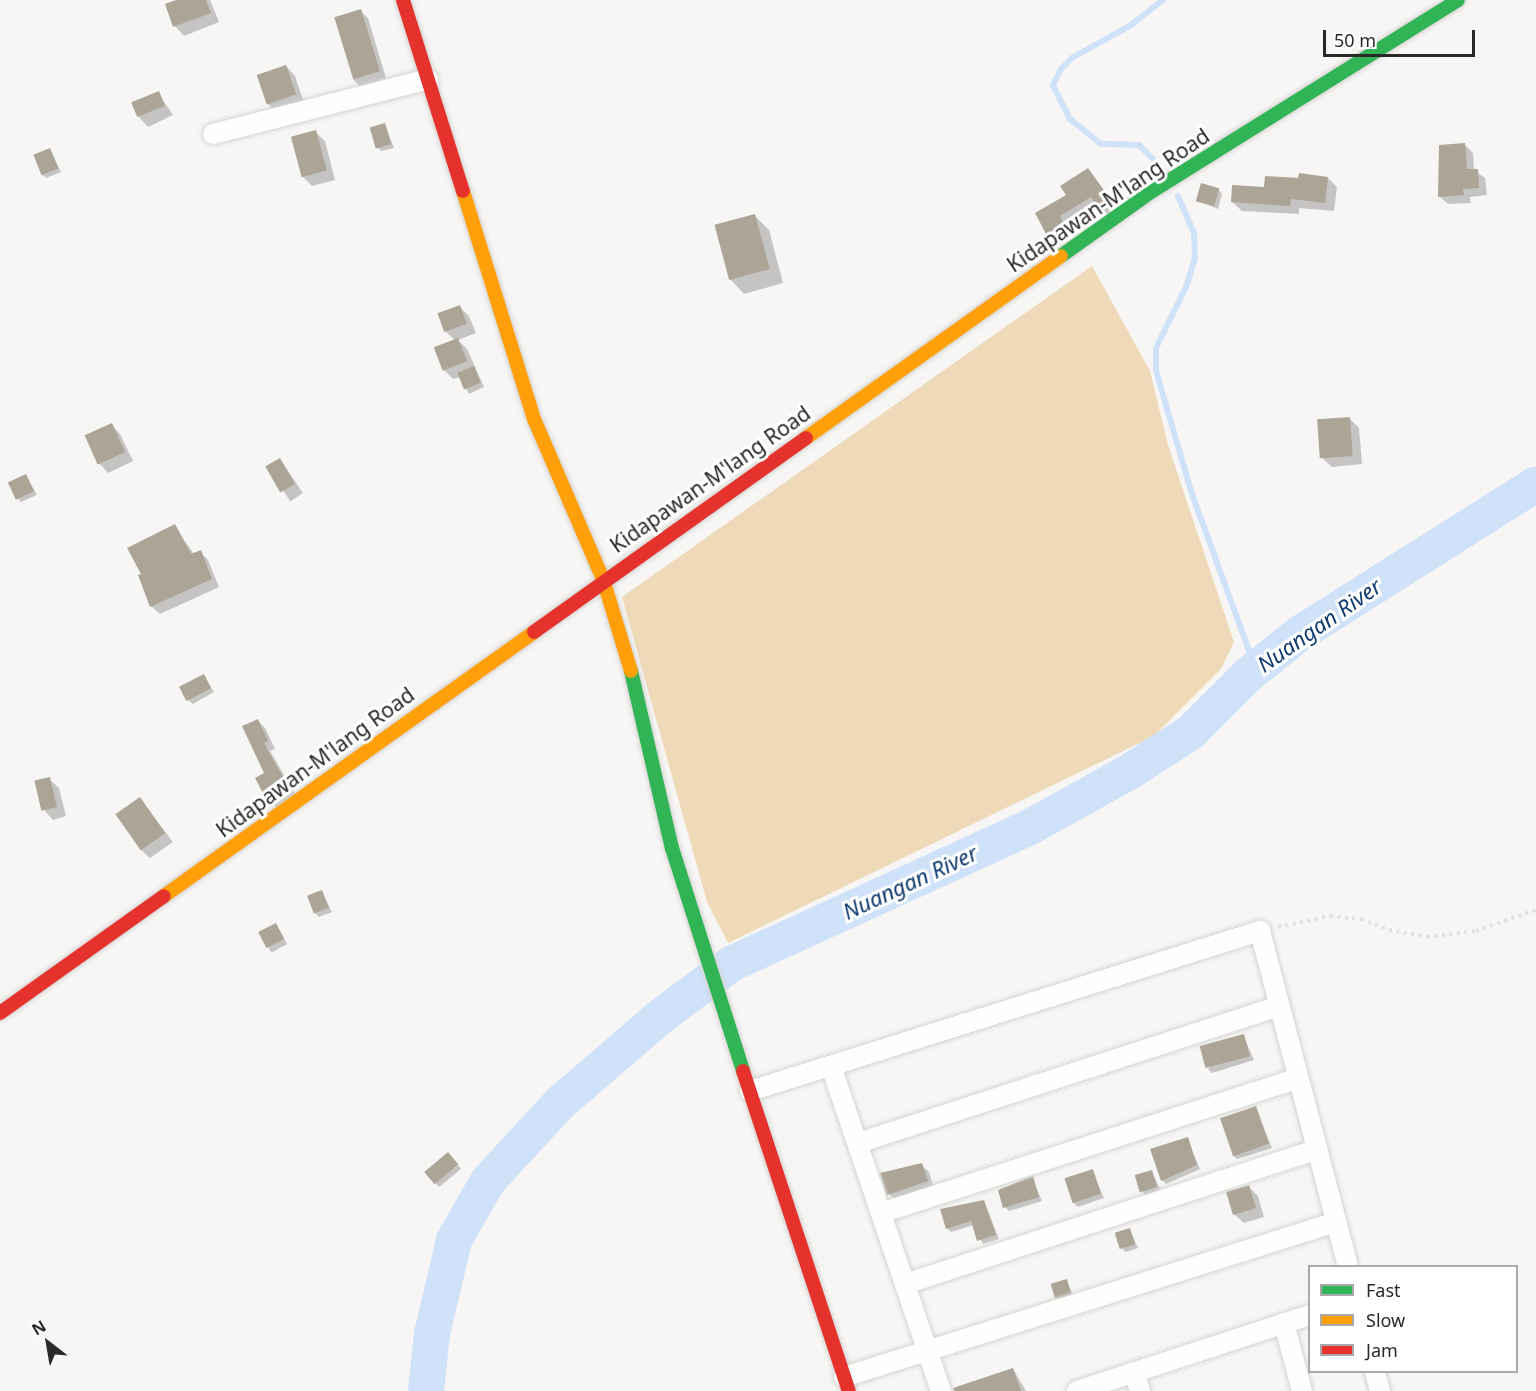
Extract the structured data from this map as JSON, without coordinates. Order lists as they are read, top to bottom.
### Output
{
  "streets": {
    "main road": ["Kidapawan-M'lang Road"]
  },
  "water": ["Nuangan River"],
  "legend": ["Fast", "Slow", "Jam"],
  "scale_bar": "50 m",
  "north": "top left"
}
